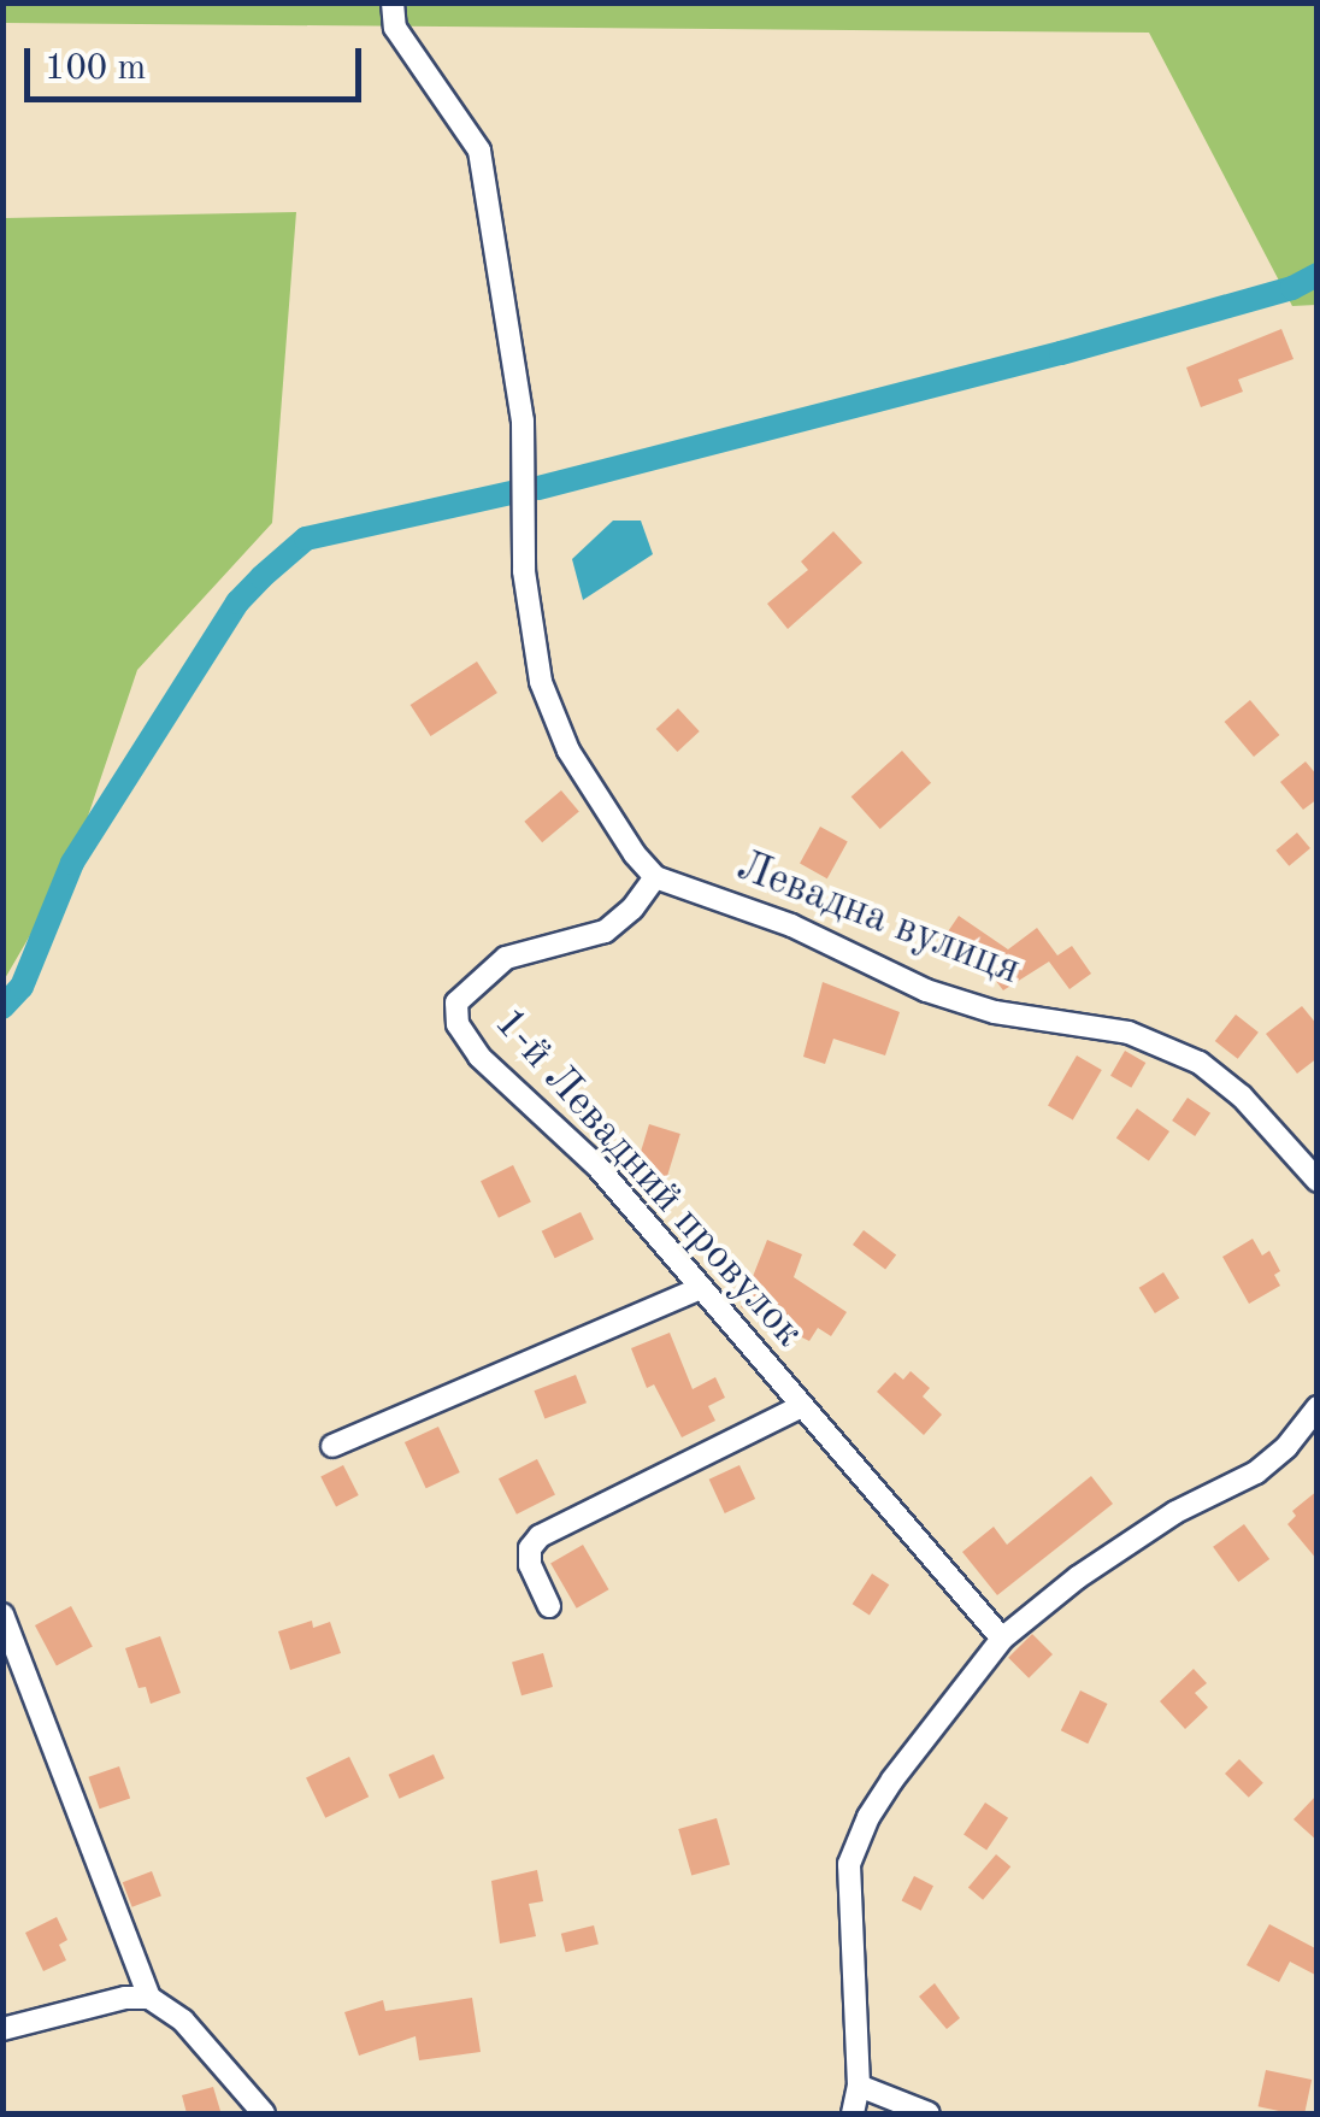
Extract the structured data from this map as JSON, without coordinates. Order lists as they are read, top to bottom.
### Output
{
  "streets": {
    "street": ["Левадна вулиця", "1-й Левадний провулок"]
  },
  "crossings": [
    ["Левадна вулиця", "1-й Левадний провулок"]
  ],
  "scale_bar": "100 m"
}
